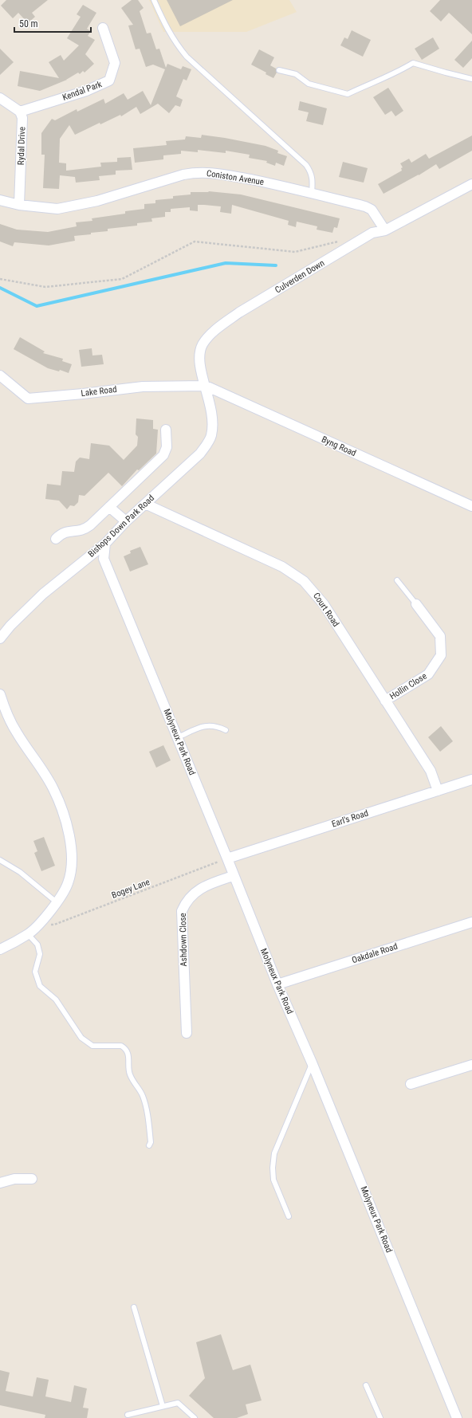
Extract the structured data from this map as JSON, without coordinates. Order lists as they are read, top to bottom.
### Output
{
  "streets": {
    "street": [
      "Kendal Park",
      "Rydal Drive",
      "Coniston Avenue",
      "Culverden Down",
      "Lake Road",
      "Byng Road",
      "Bishops Down Park Road",
      "Court Road",
      "Hollin Close",
      "Molyneux Park Road",
      "Earl's Road",
      "Ashdown Close",
      "Oakdale Road"
    ],
    "path": ["Bogey Lane"]
  },
  "crossings": [
    ["Kendal Park", "Rydal Drive"],
    ["Rydal Drive", "Coniston Avenue"],
    ["Coniston Avenue", "Culverden Down"],
    ["Culverden Down", "Lake Road"],
    ["Culverden Down", "Byng Road"],
    ["Culverden Down", "Bishops Down Park Road"],
    ["Lake Road", "Byng Road"],
    ["Bishops Down Park Road", "Court Road"],
    ["Bishops Down Park Road", "Molyneux Park Road"],
    ["Court Road", "Hollin Close"],
    ["Court Road", "Earl's Road"],
    ["Molyneux Park Road", "Earl's Road"],
    ["Molyneux Park Road", "Bogey Lane"],
    ["Molyneux Park Road", "Ashdown Close"],
    ["Molyneux Park Road", "Oakdale Road"],
    ["Earl's Road", "Bogey Lane"]
  ],
  "scale_bar": "50 m"
}
